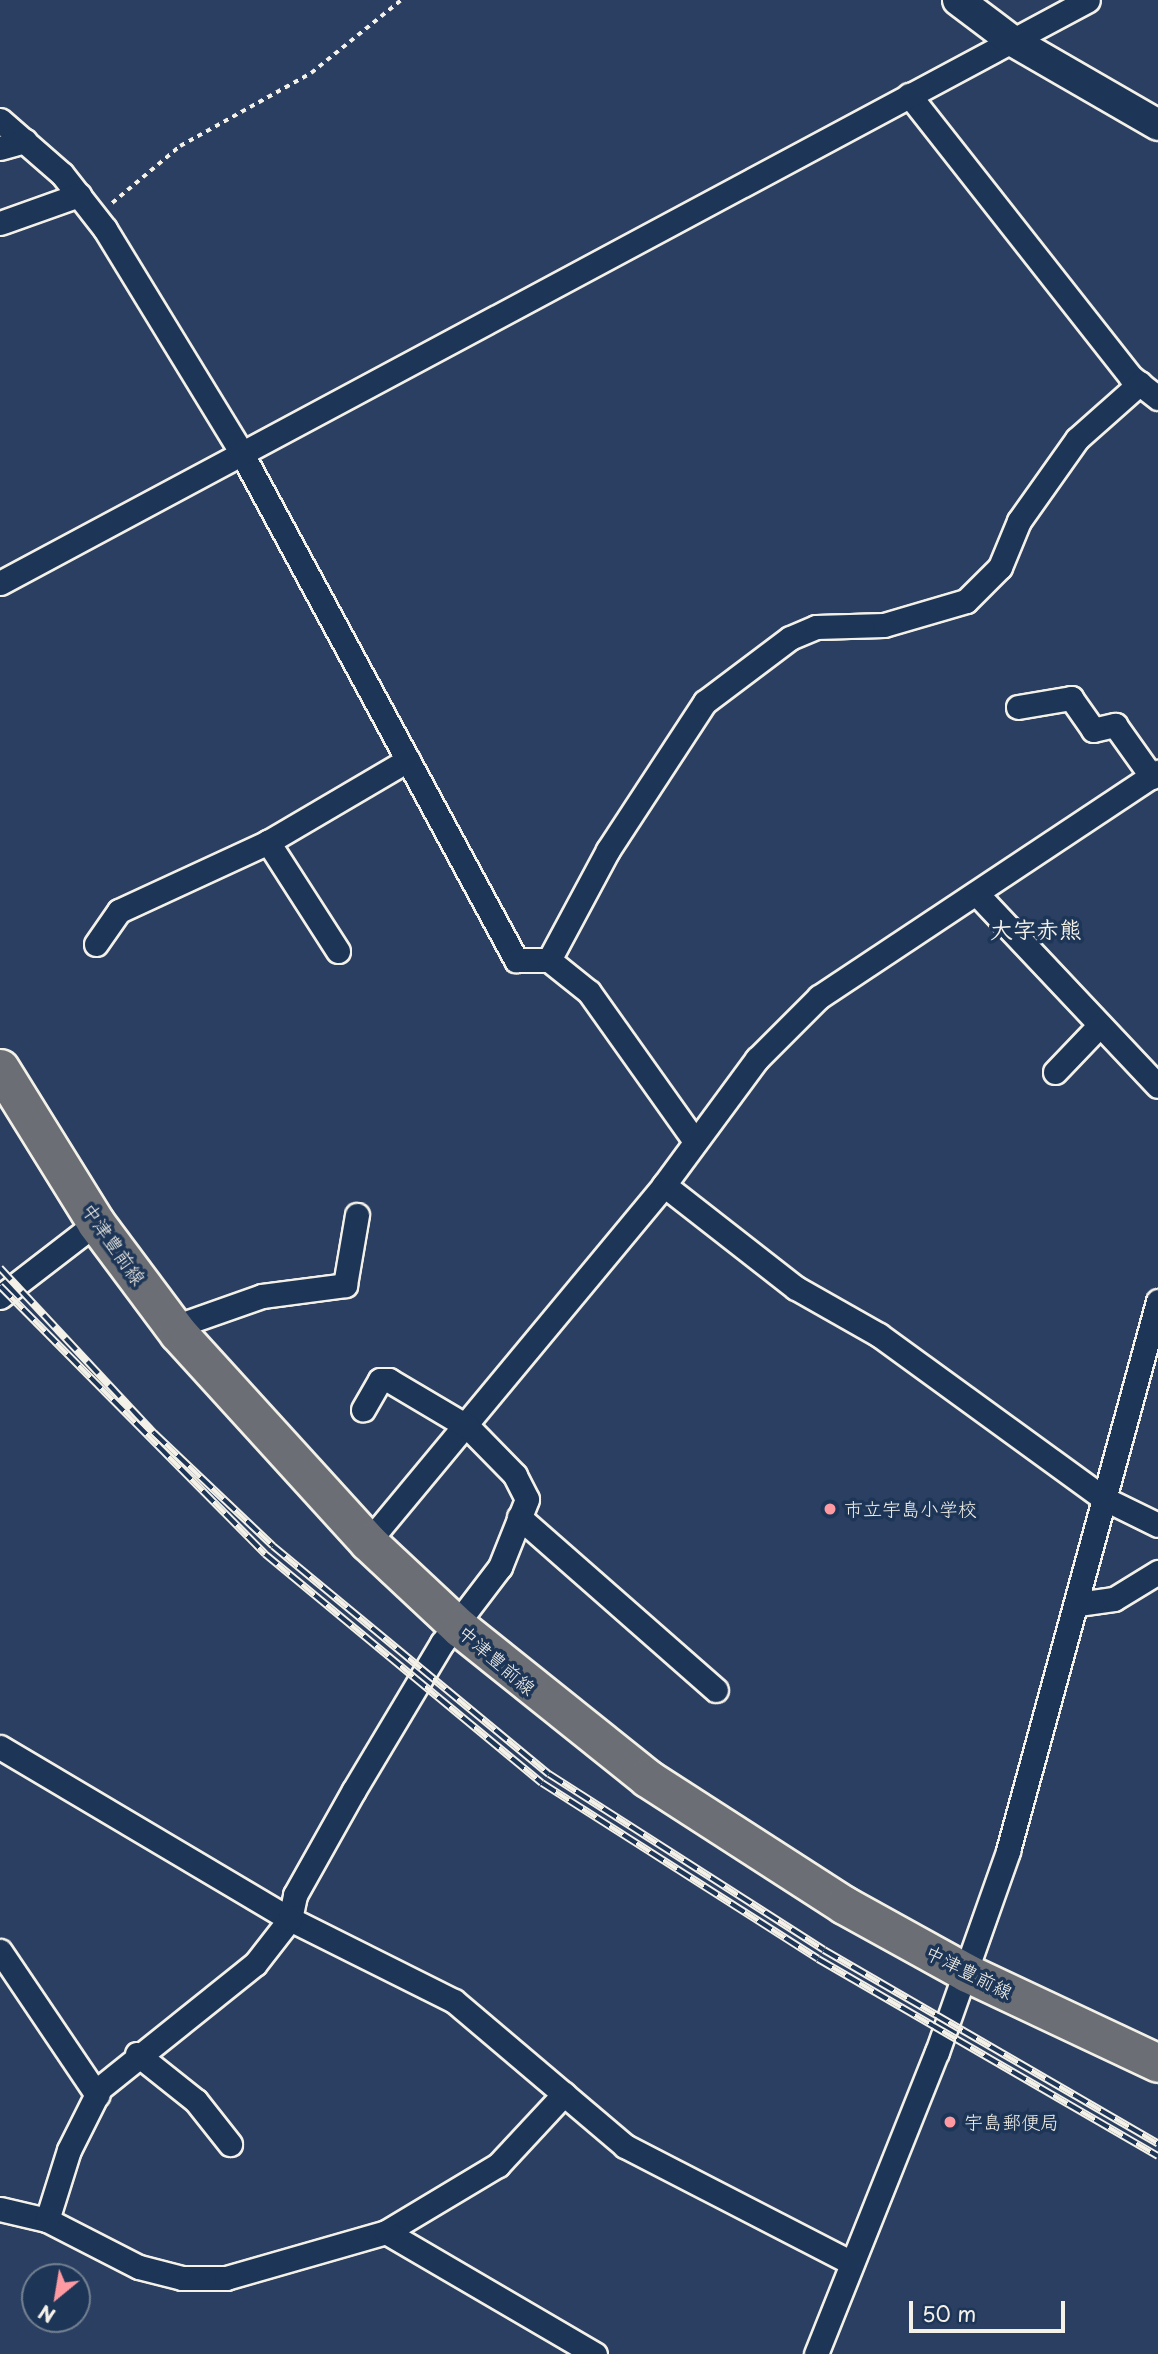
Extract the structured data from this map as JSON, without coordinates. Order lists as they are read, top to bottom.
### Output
{
  "streets": {
    "main road": ["中津豊前線"]
  },
  "districts": ["大字赤熊"],
  "places": ["市立宇島小学校", "宇島郵便局"],
  "scale_bar": "50 m",
  "north": "bottom left"
}
